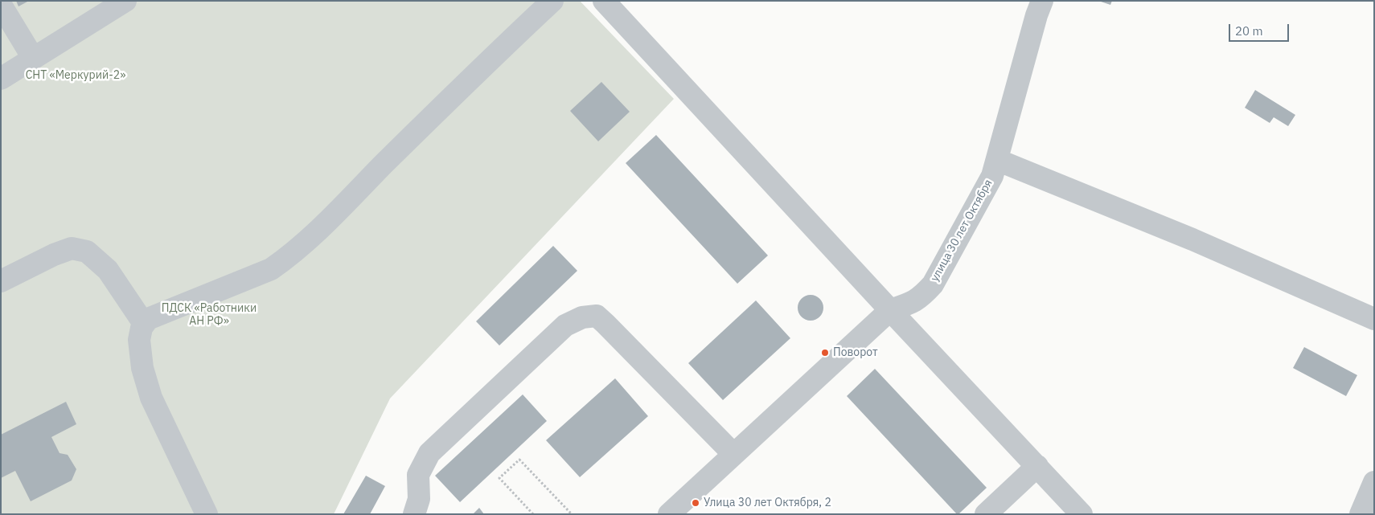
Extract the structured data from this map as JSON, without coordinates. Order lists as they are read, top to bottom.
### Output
{
  "streets": {
    "street": ["улица 30 лет Октября"]
  },
  "parks": ["СНТ «Меркурий-2»", "ПДСК «Работники АН РФ»"],
  "places": ["Поворот", "Улица 30 лет Октября, 2"],
  "scale_bar": "20 m"
}
